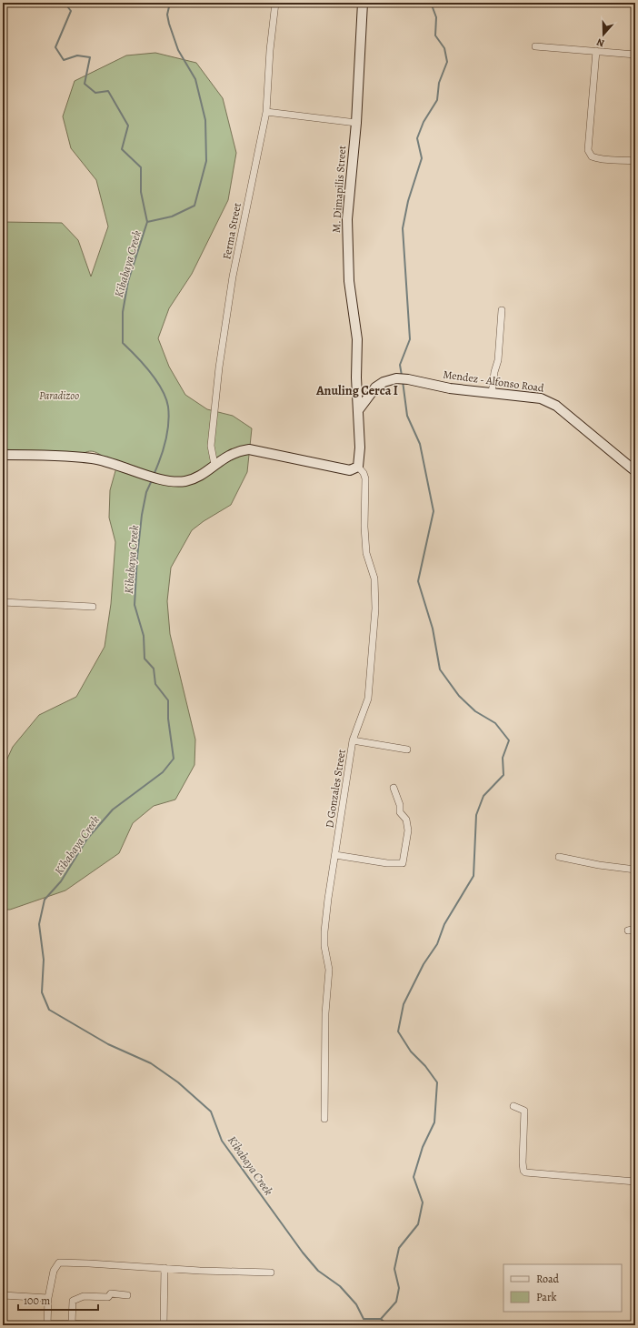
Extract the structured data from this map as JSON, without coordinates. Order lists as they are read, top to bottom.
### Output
{
  "streets": {
    "main road": ["M. Dimapilis Street", "Mendez - Alfonso Road"],
    "street": ["Ferma Street", "D Gonzales Street"]
  },
  "crossings": [
    ["M. Dimapilis Street", "Mendez - Alfonso Road"],
    ["M. Dimapilis Street", "D Gonzales Street"]
  ],
  "districts": ["Anuling Cerca I"],
  "water": ["Kibabaya Creek"],
  "parks": ["Paradizoo"],
  "legend": ["Road", "Park"],
  "scale_bar": "100 m",
  "north": "bottom"
}
